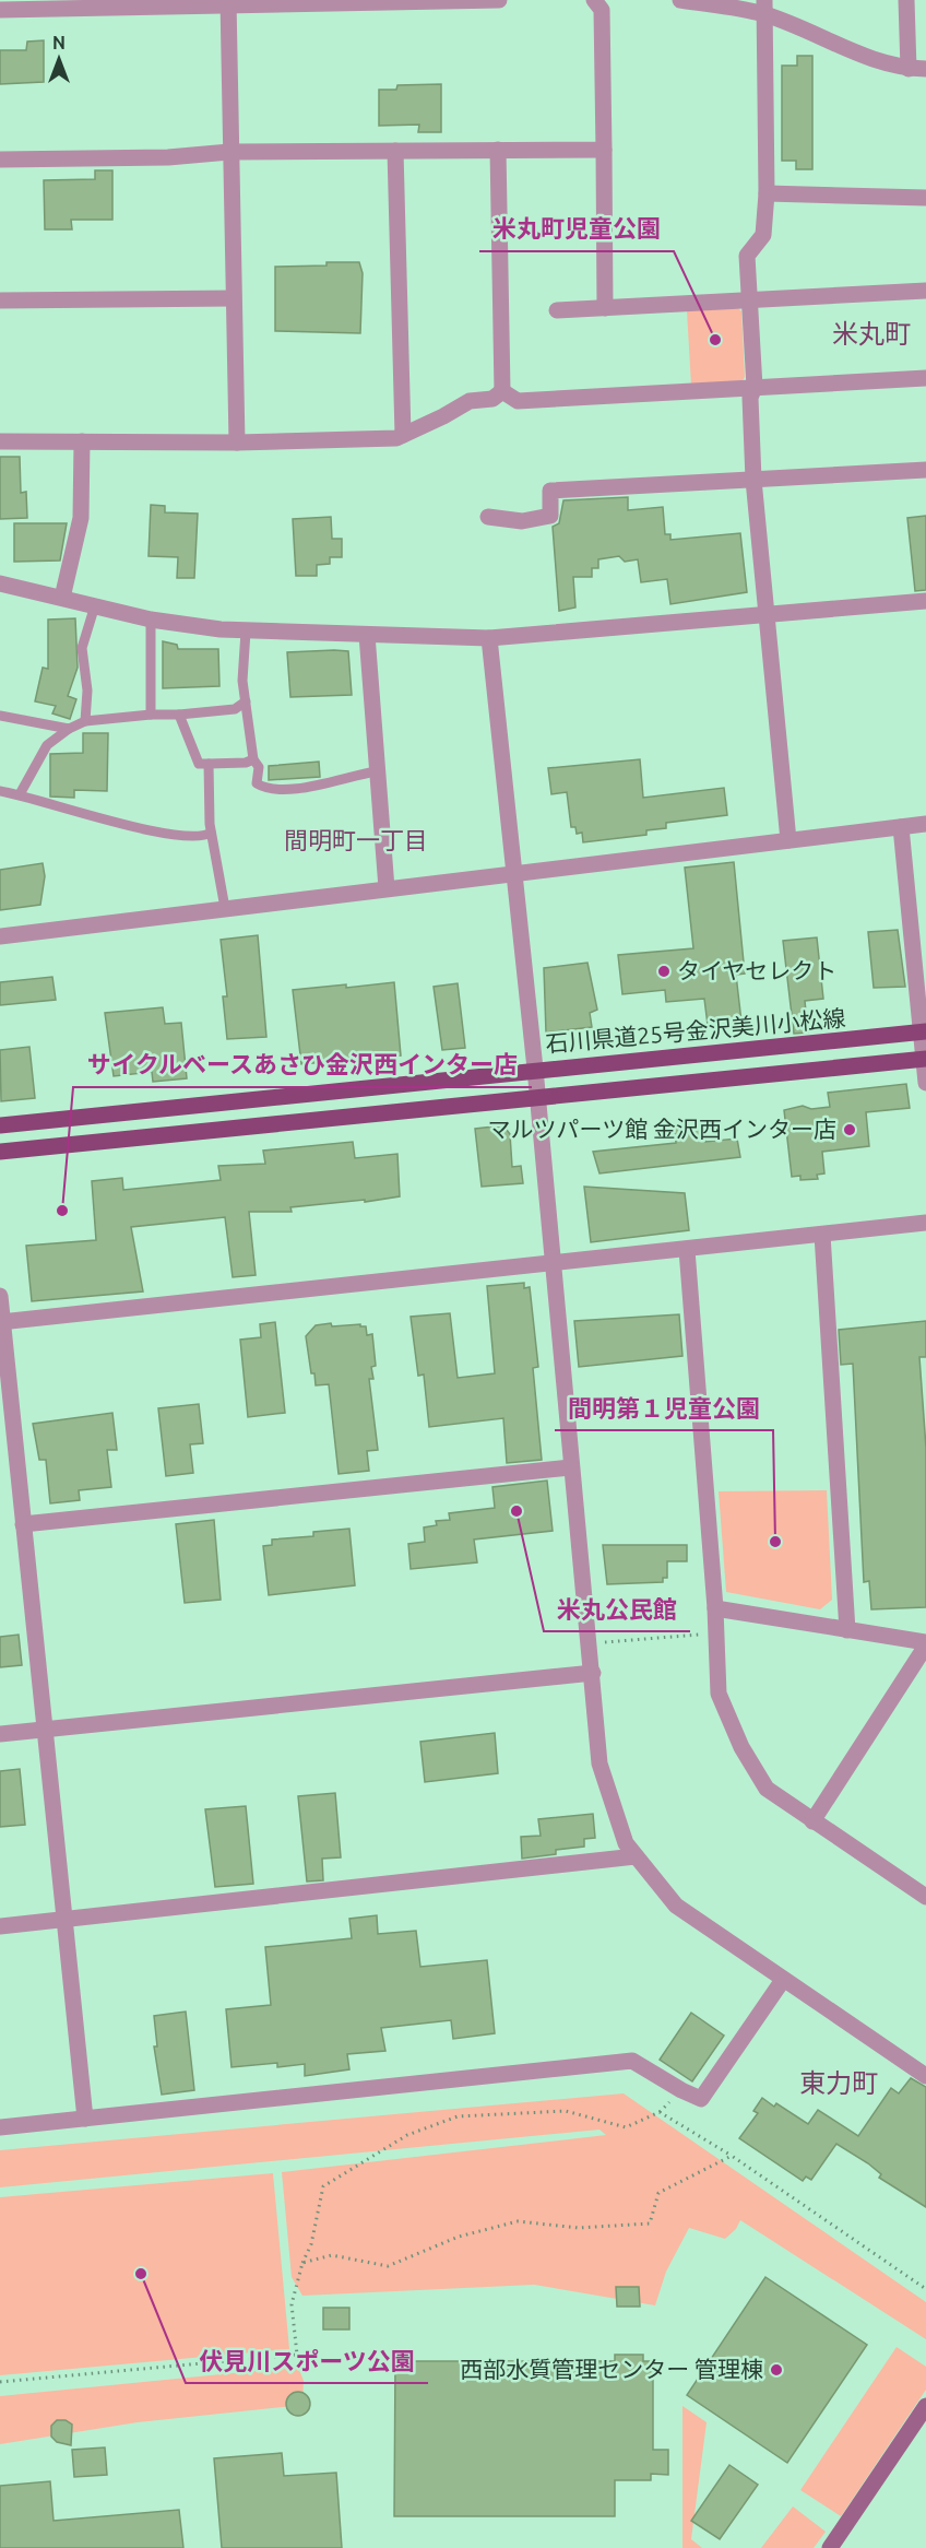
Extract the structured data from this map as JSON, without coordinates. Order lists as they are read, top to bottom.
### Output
{
  "streets": {
    "main road": ["石川県道25号金沢美川小松線"]
  },
  "districts": ["米丸町", "間明町一丁目", "東力町"],
  "places": [
    "米丸町児童公園",
    "タイヤセレクト",
    "マルツパーツ館 金沢西インター店",
    "サイクルベースあさひ金沢西インター店",
    "米丸公民館",
    "間明第１児童公園",
    "伏見川スポーツ公園",
    "西部水質管理センター 管理棟"
  ],
  "north": "top"
}
